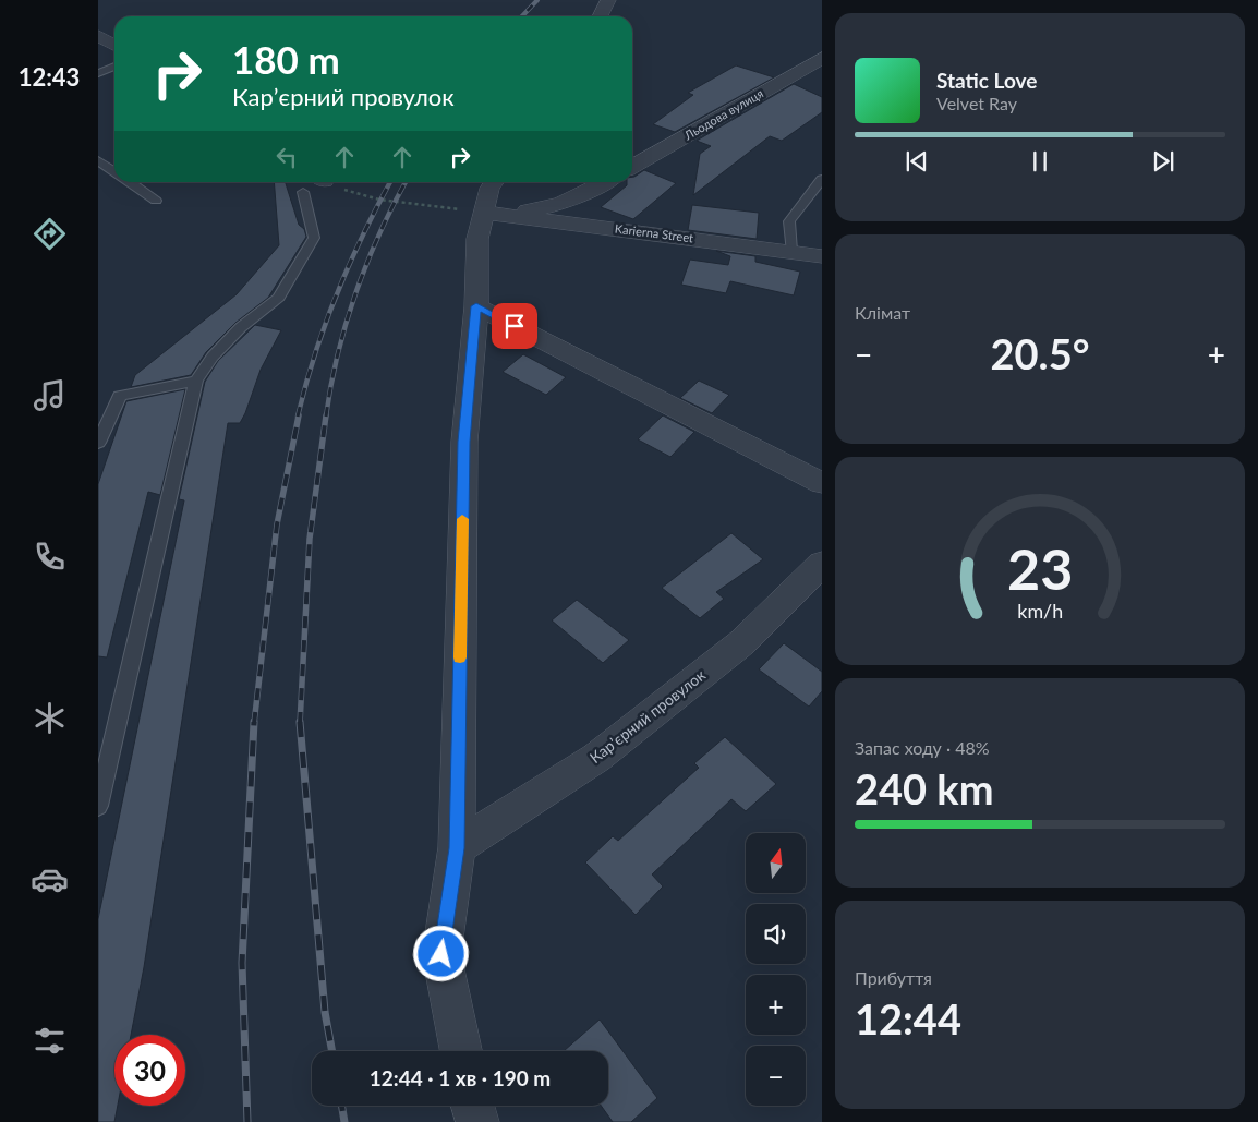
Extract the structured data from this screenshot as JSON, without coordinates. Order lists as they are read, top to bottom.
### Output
{
  "streets": {
    "street": ["Льодова вулиця", "Karierna Street", "Карʼєрний провулок"]
  },
  "north": "top",
  "page": {
    "tabs": "12:43",
    "turn": ["180 m", "Карʼєрний провулок"],
    "song": ["Static Love", "Velvet Ray"],
    "tile": [
      "Клімат",
      ["Запас ходу · 48%", "240 km"],
      ["Прибуття", "12:44"]
    ],
    "heat": ["−", "20.5°", "+"],
    "map_buttons": ["+", "−"],
    "limit": "30",
    "trip": "12:44 · 1 хв · 190 m",
    "gauge": ["23", "km/h"]
  }
}
